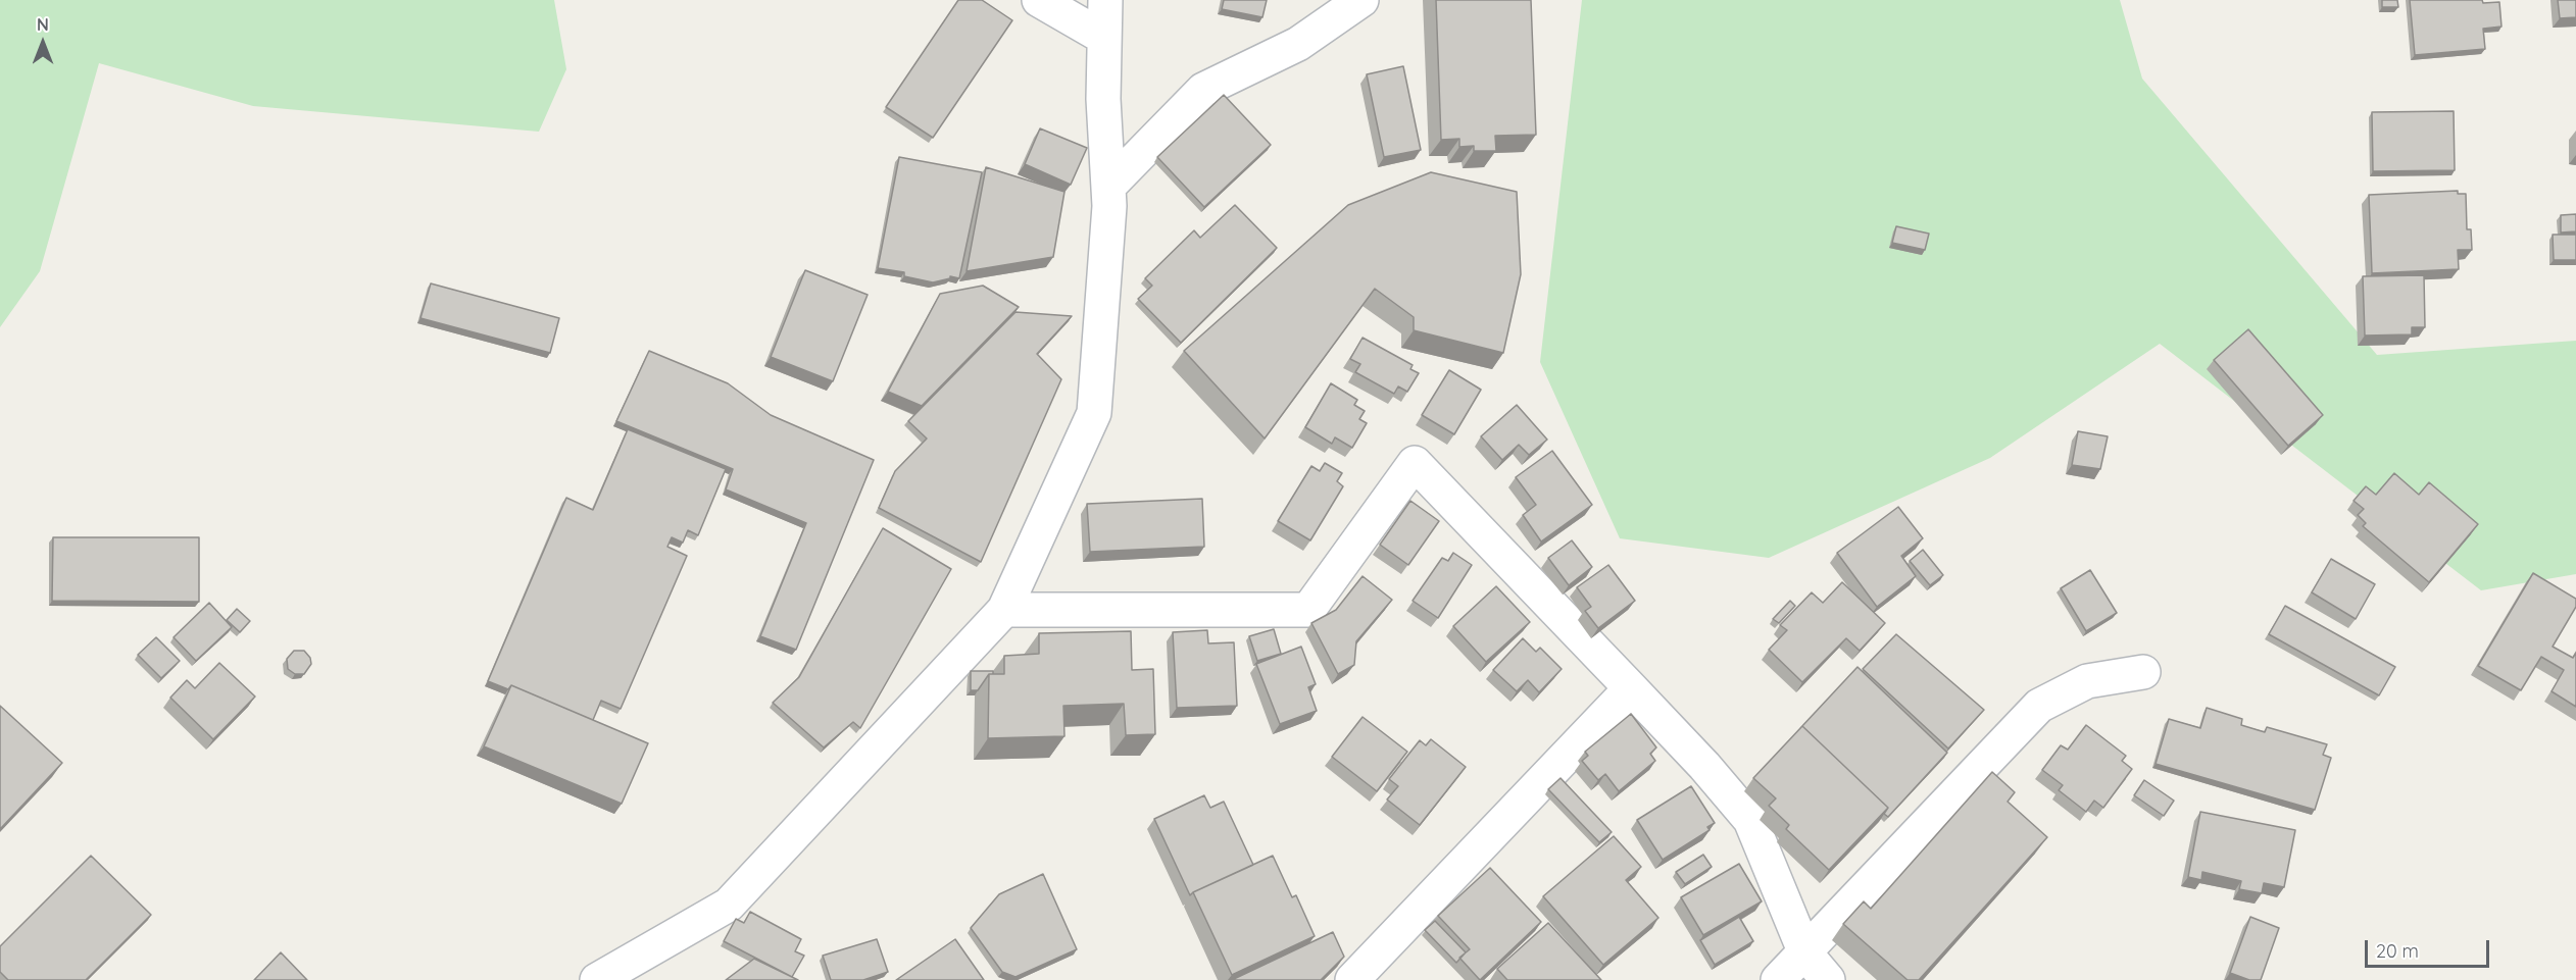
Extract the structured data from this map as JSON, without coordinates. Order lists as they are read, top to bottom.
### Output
{
  "scale_bar": "20 m",
  "north": "top"
}
